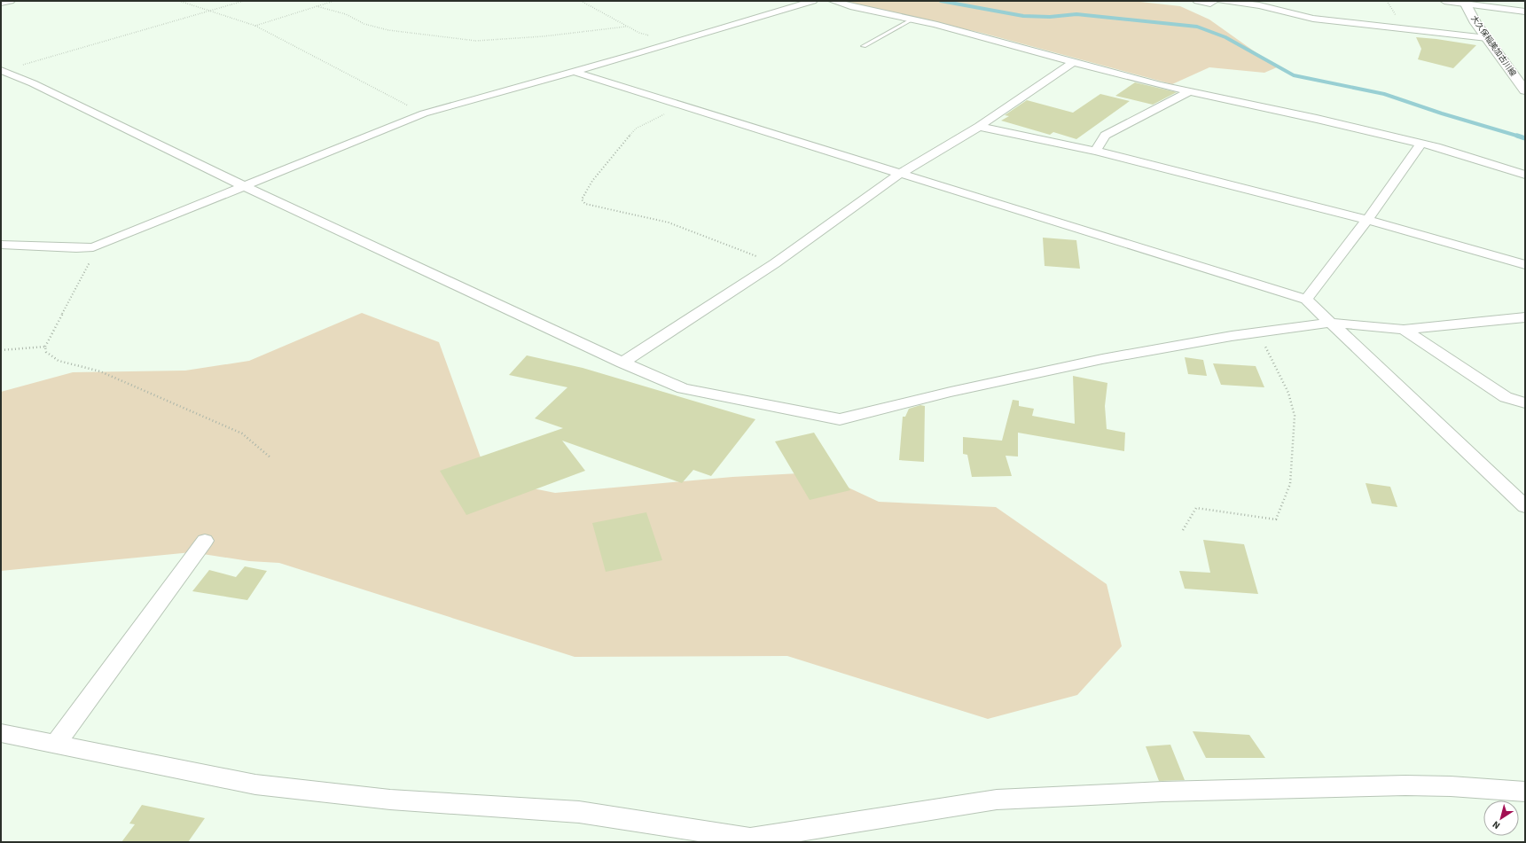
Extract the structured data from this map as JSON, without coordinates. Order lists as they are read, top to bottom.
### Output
{
  "streets": {
    "main road": ["大久保稲美加古川線"]
  },
  "north": "bottom left"
}
